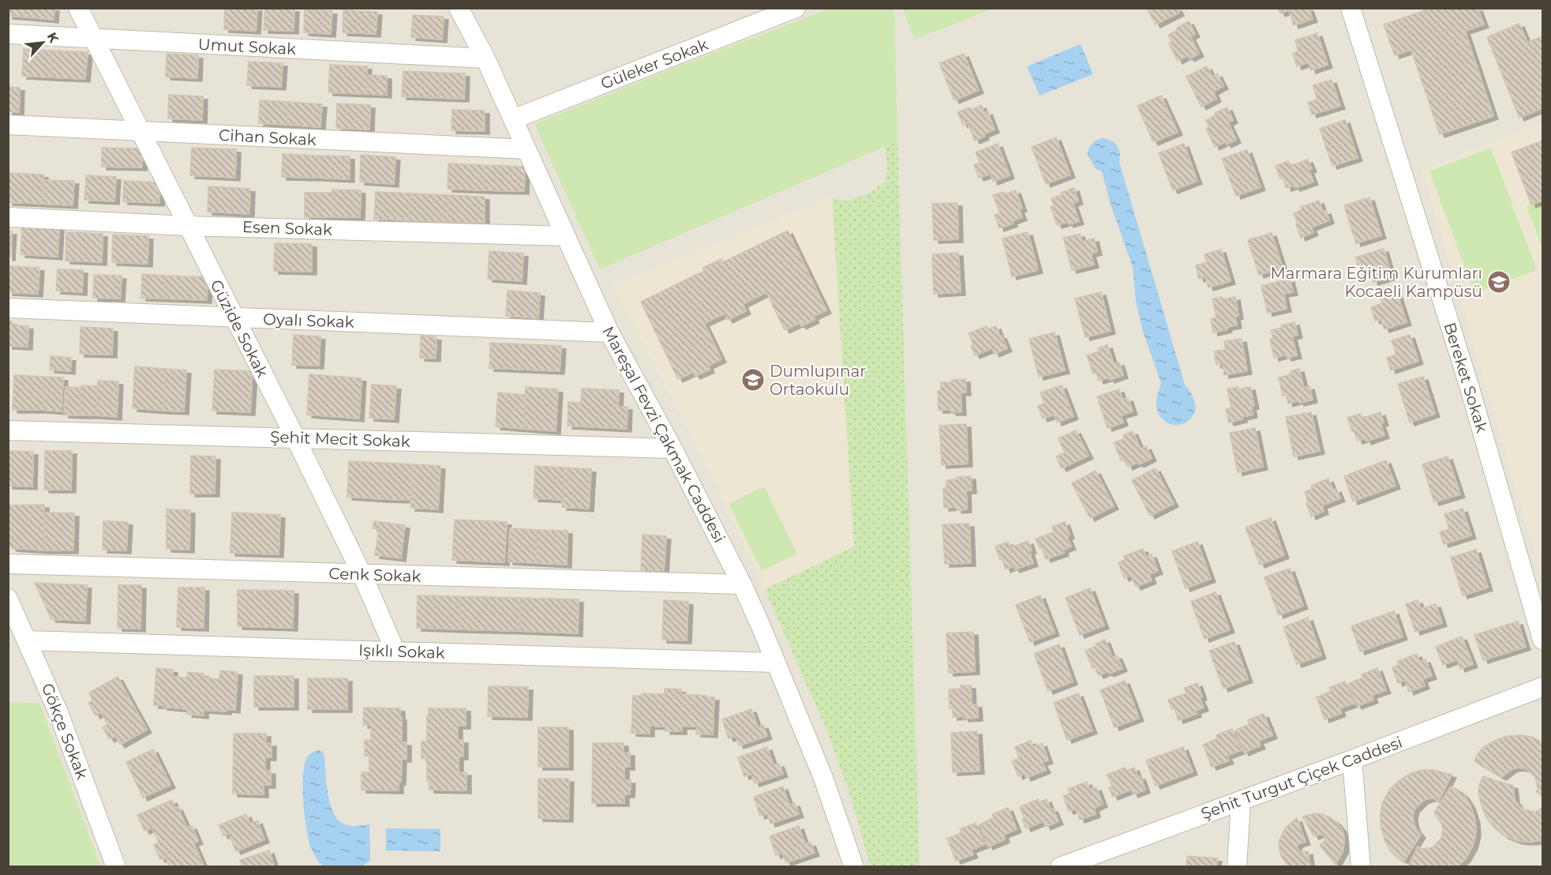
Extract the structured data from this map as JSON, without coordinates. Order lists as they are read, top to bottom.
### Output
{
  "streets": {
    "street": [
      "Umut Sokak",
      "Güleker Sokak",
      "Cihan Sokak",
      "Esen Sokak",
      "Oyalı Sokak",
      "Güzide Sokak",
      "Bereket Sokak",
      "Mareşal Fevzi Çakmak Caddesi",
      "Şehit Mecit Sokak",
      "Cenk Sokak",
      "Işıklı Sokak",
      "Gökçe Sokak",
      "Şehit Turgut Çiçek Caddesi"
    ]
  },
  "crossings": [
    ["Umut Sokak", "Güzide Sokak"],
    ["Umut Sokak", "Mareşal Fevzi Çakmak Caddesi"],
    ["Güleker Sokak", "Mareşal Fevzi Çakmak Caddesi"],
    ["Cihan Sokak", "Güzide Sokak"],
    ["Cihan Sokak", "Mareşal Fevzi Çakmak Caddesi"],
    ["Esen Sokak", "Güzide Sokak"],
    ["Esen Sokak", "Mareşal Fevzi Çakmak Caddesi"],
    ["Oyalı Sokak", "Güzide Sokak"],
    ["Oyalı Sokak", "Mareşal Fevzi Çakmak Caddesi"],
    ["Güzide Sokak", "Şehit Mecit Sokak"],
    ["Güzide Sokak", "Cenk Sokak"],
    ["Güzide Sokak", "Işıklı Sokak"],
    ["Mareşal Fevzi Çakmak Caddesi", "Şehit Mecit Sokak"],
    ["Mareşal Fevzi Çakmak Caddesi", "Cenk Sokak"],
    ["Mareşal Fevzi Çakmak Caddesi", "Işıklı Sokak"],
    ["Işıklı Sokak", "Gökçe Sokak"]
  ],
  "places": {
    "school or university": ["Marmara Eğitim Kurumları Kocaeli Kampüsü", "Dumlupınar Ortaokulu"]
  },
  "north": "top right"
}
